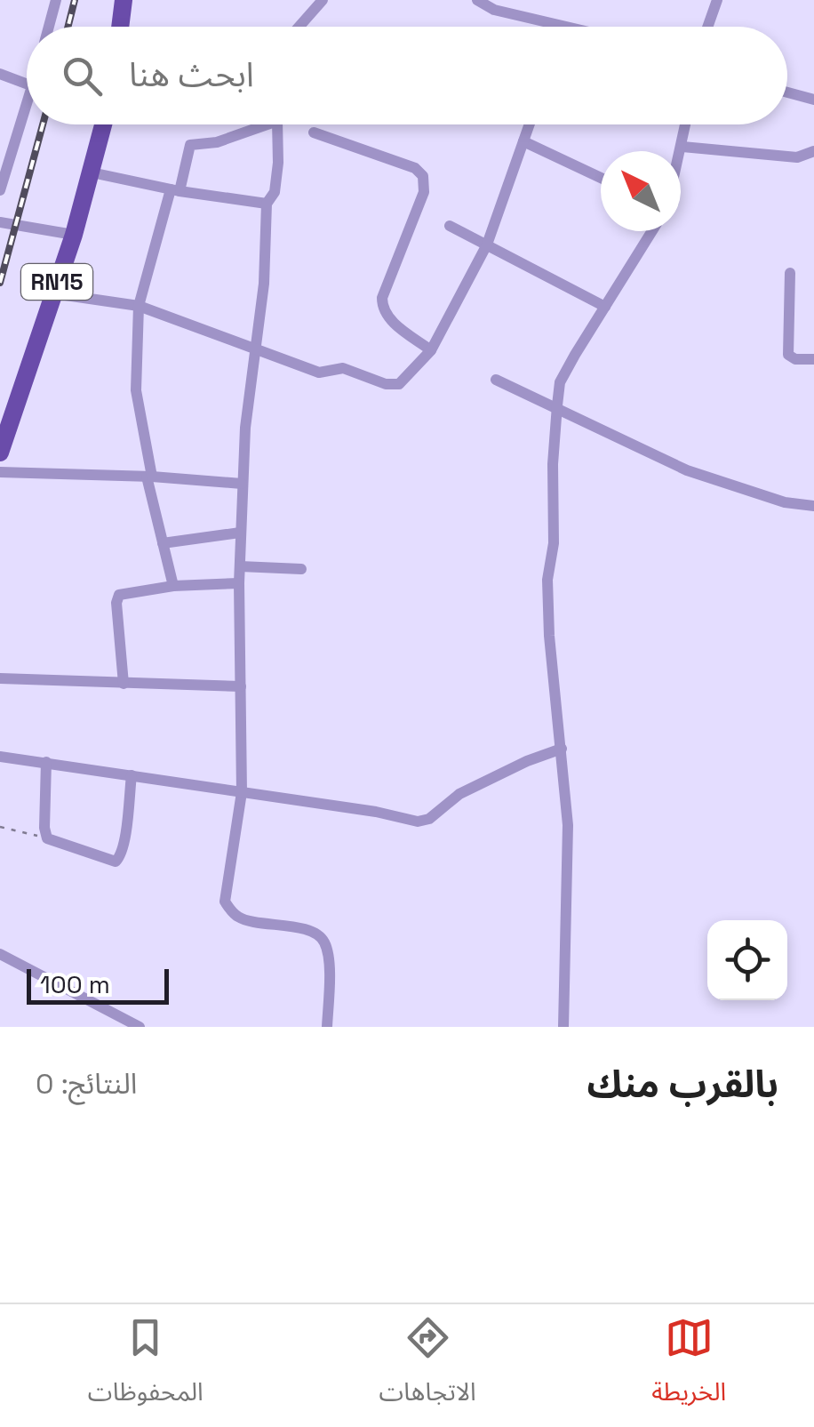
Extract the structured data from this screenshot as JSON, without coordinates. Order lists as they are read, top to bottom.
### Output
{
  "streets": {
    "main road": ["RN15"]
  },
  "scale_bar": "100 m",
  "north": "top left",
  "page": {
    "search": "ابحث هنا",
    "scale": "100 m",
    "heading": ["بالقرب منك", "النتائج: 0"],
    "nav": ["الخريطة", "الاتجاهات", "المحفوظات"]
  }
}
